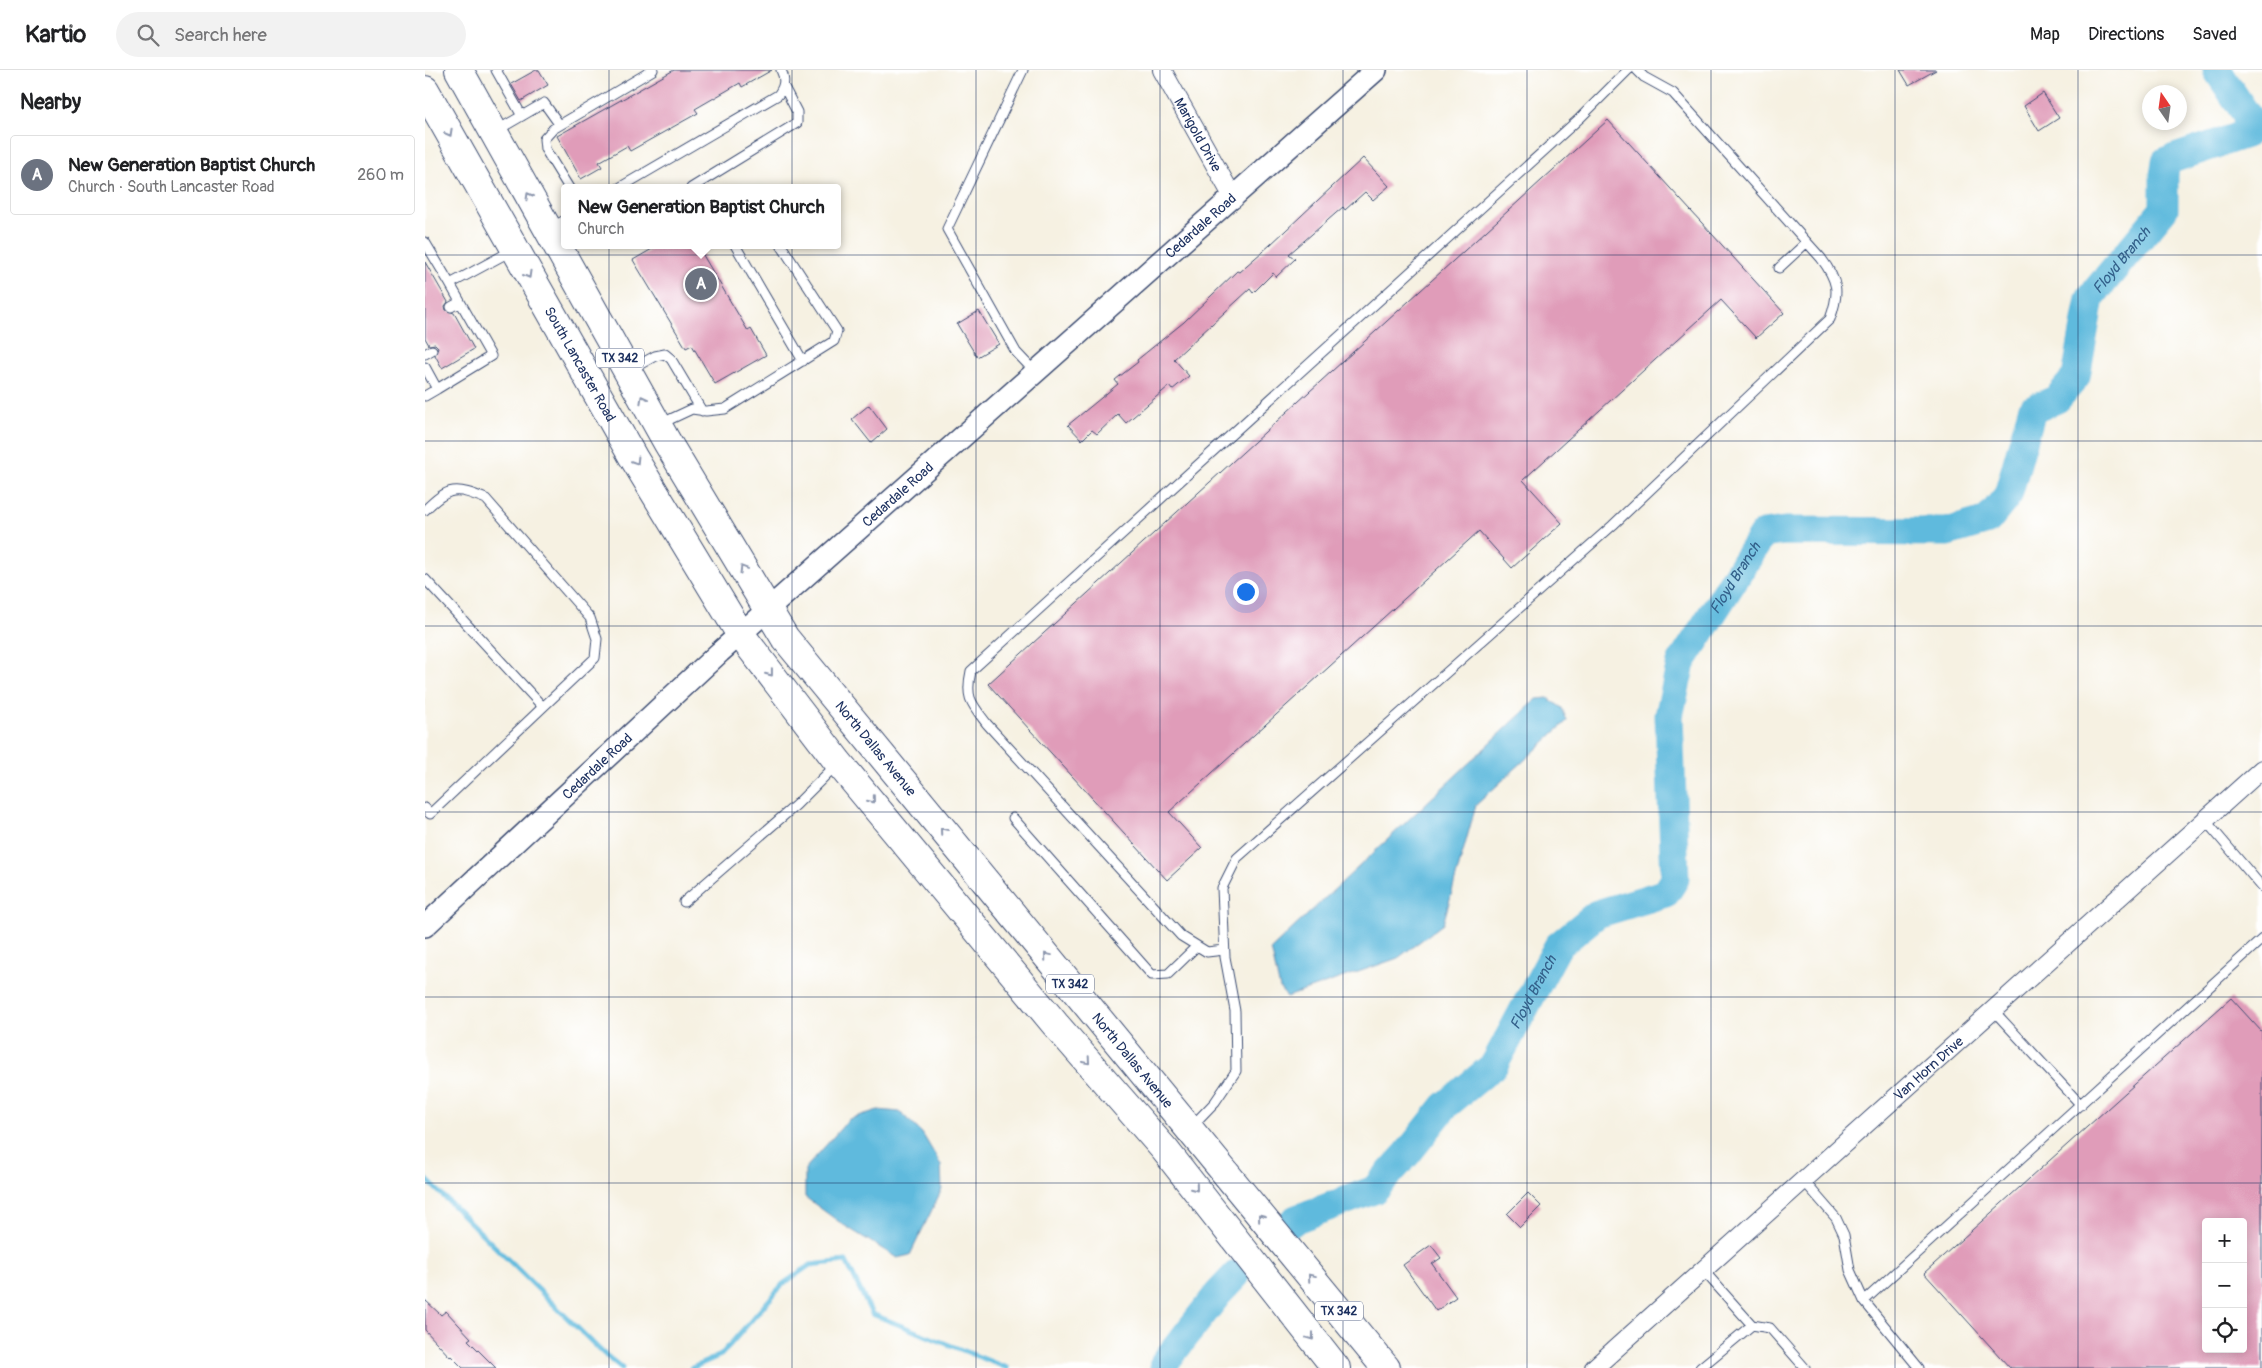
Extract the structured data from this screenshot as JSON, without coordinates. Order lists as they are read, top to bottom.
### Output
{
  "streets": {
    "main road": ["TX 342", "South Lancaster Road", "North Dallas Avenue"],
    "street": ["Marigold Drive", "Cedardale Road", "Van Horn Drive"]
  },
  "crossings": [
    ["Marigold Drive", "Cedardale Road"],
    ["Cedardale Road", "TX 342"],
    ["Cedardale Road", "South Lancaster Road"],
    ["Cedardale Road", "North Dallas Avenue"],
    ["TX 342", "South Lancaster Road"],
    ["TX 342", "North Dallas Avenue"]
  ],
  "water": ["Floyd Branch"],
  "north": "top",
  "page": {
    "header": "Kartio",
    "search": "Search here",
    "nav": ["Map", "Directions", "Saved"],
    "heading": "Nearby",
    "list": [
      {
        "mark": "A",
        "name": "New Generation Baptist Church",
        "note": "Church · South Lancaster Road",
        "value": "260 m"
      }
    ],
    "popup": ["New Generation Baptist Church", "Church"],
    "pins": "A",
    "map_buttons": ["+", "−"]
  }
}
